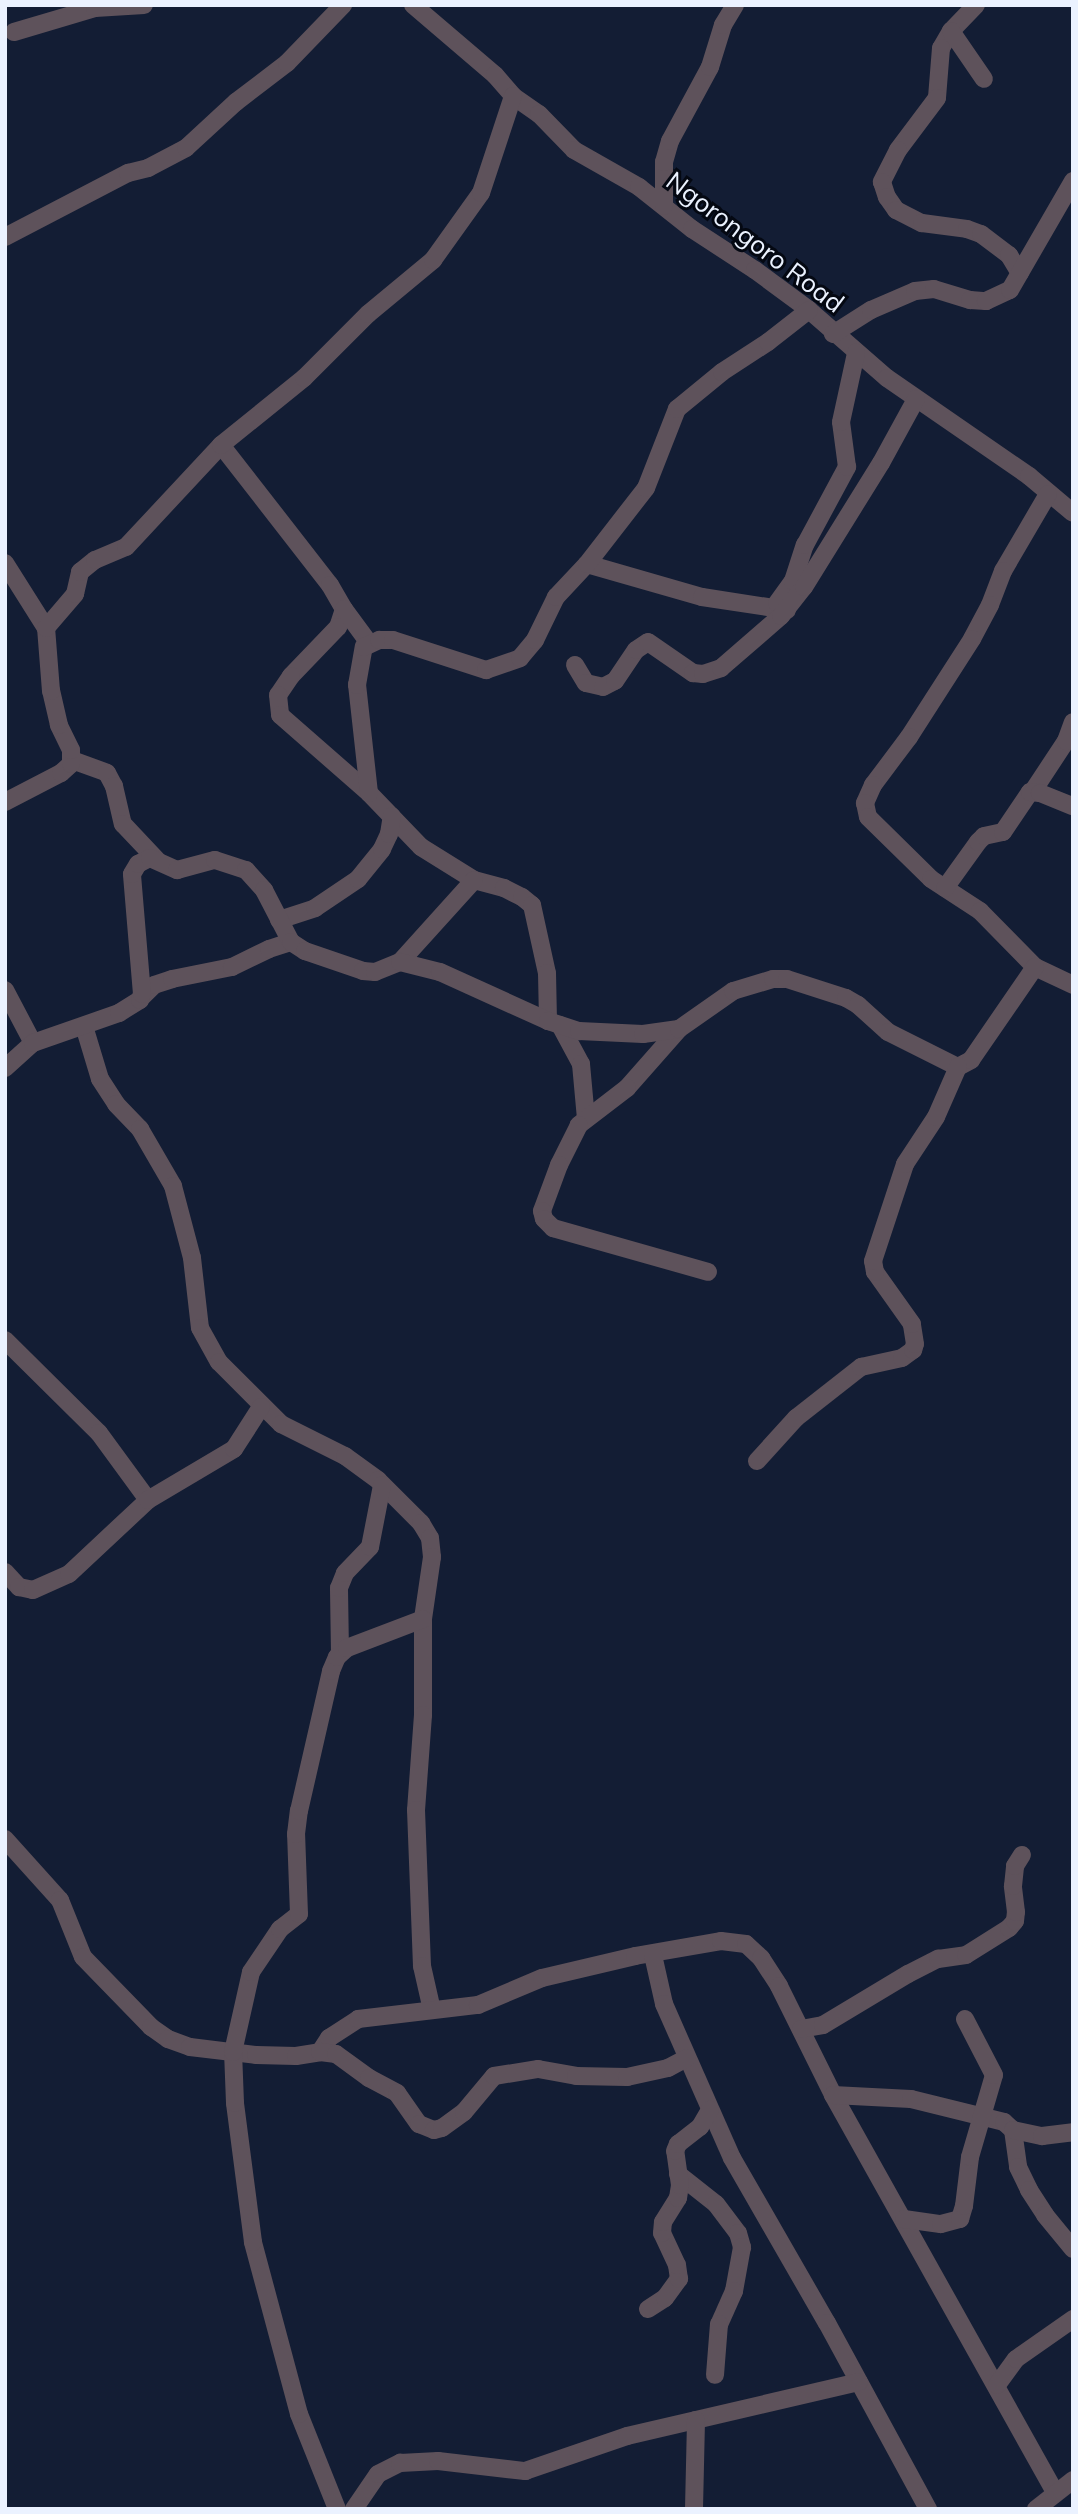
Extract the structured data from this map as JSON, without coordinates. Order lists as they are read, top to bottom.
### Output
{
  "streets": {
    "street": ["Ngorongoro Road"]
  }
}
